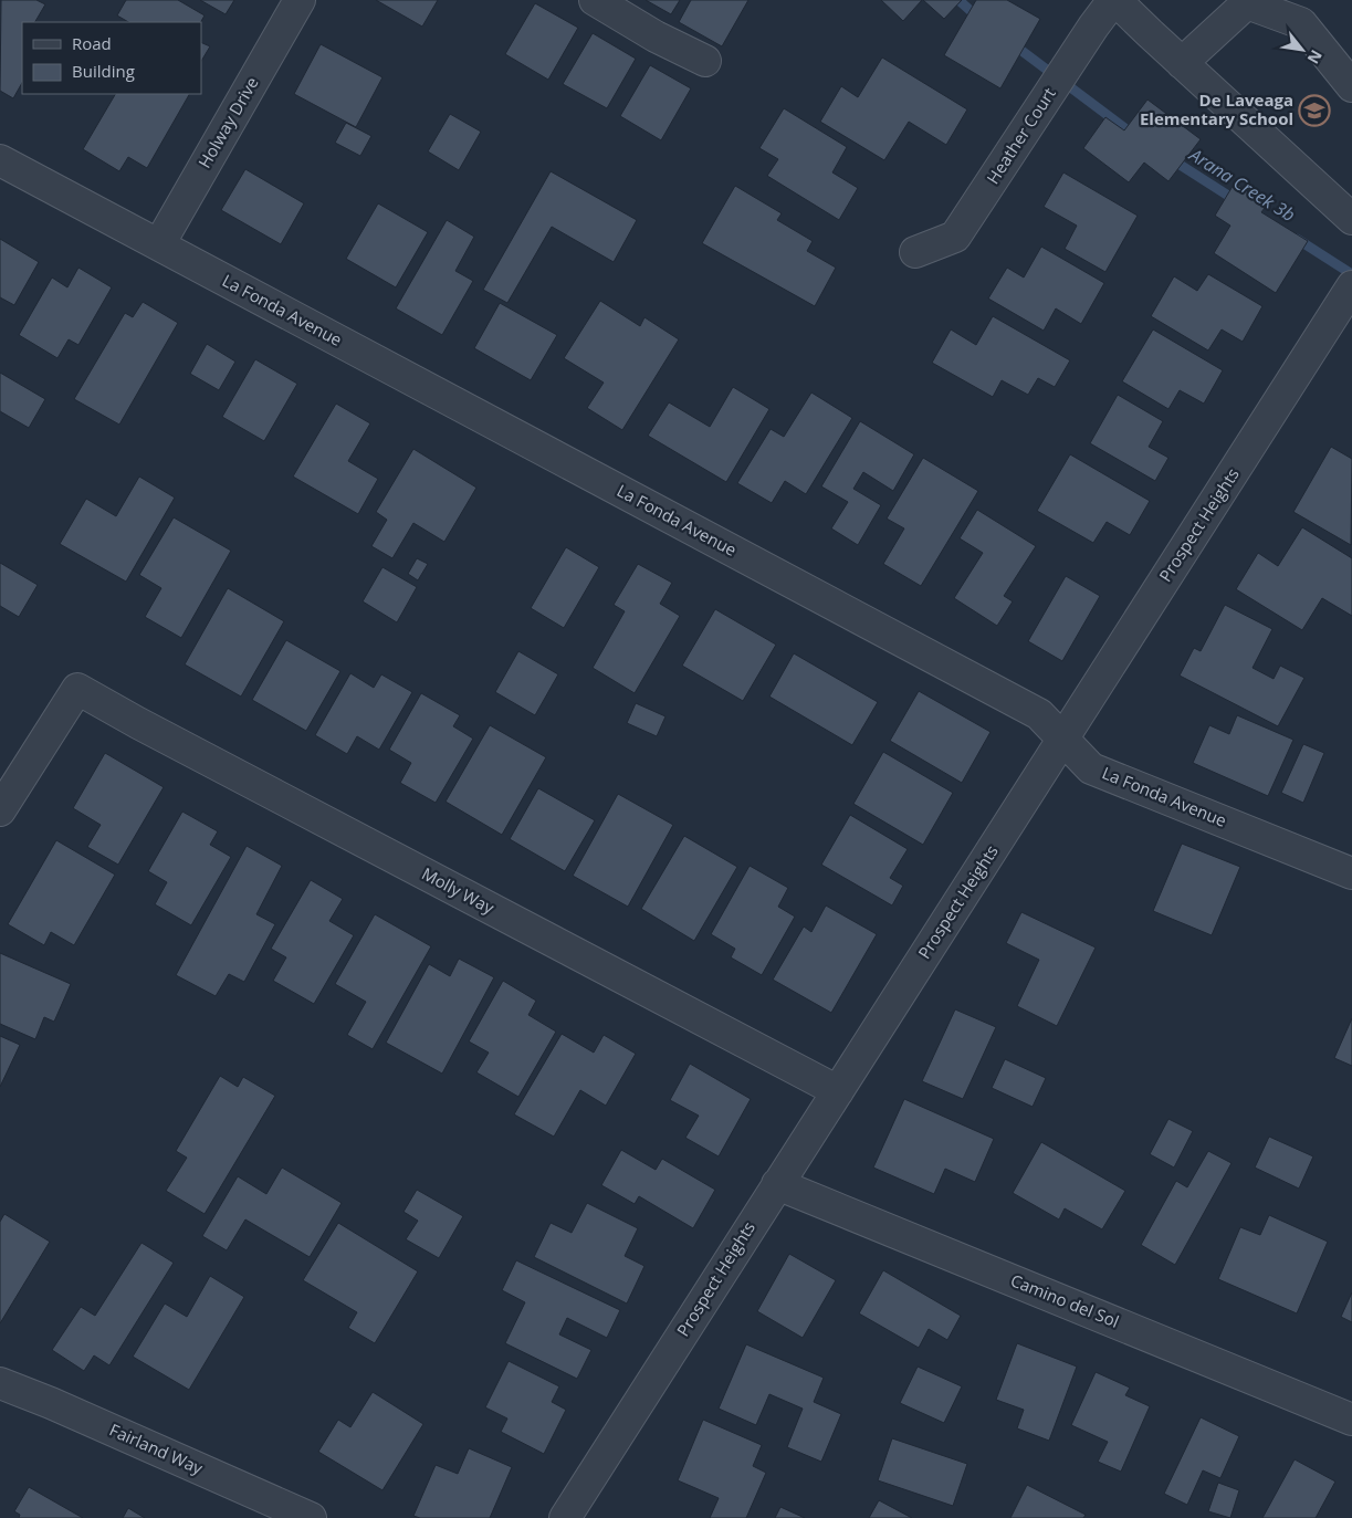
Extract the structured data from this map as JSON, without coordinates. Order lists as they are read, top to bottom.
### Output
{
  "streets": {
    "street": [
      "Holway Drive",
      "Heather Court",
      "La Fonda Avenue",
      "Prospect Heights",
      "Molly Way",
      "Camino del Sol",
      "Fairland Way"
    ]
  },
  "crossings": [
    ["Holway Drive", "La Fonda Avenue"],
    ["La Fonda Avenue", "Prospect Heights"],
    ["Prospect Heights", "Molly Way"],
    ["Prospect Heights", "Camino del Sol"]
  ],
  "water": ["Arana Creek 3b"],
  "places": {
    "school or university": ["De Laveaga Elementary School"]
  },
  "legend": ["Road", "Building"],
  "north": "bottom right"
}
